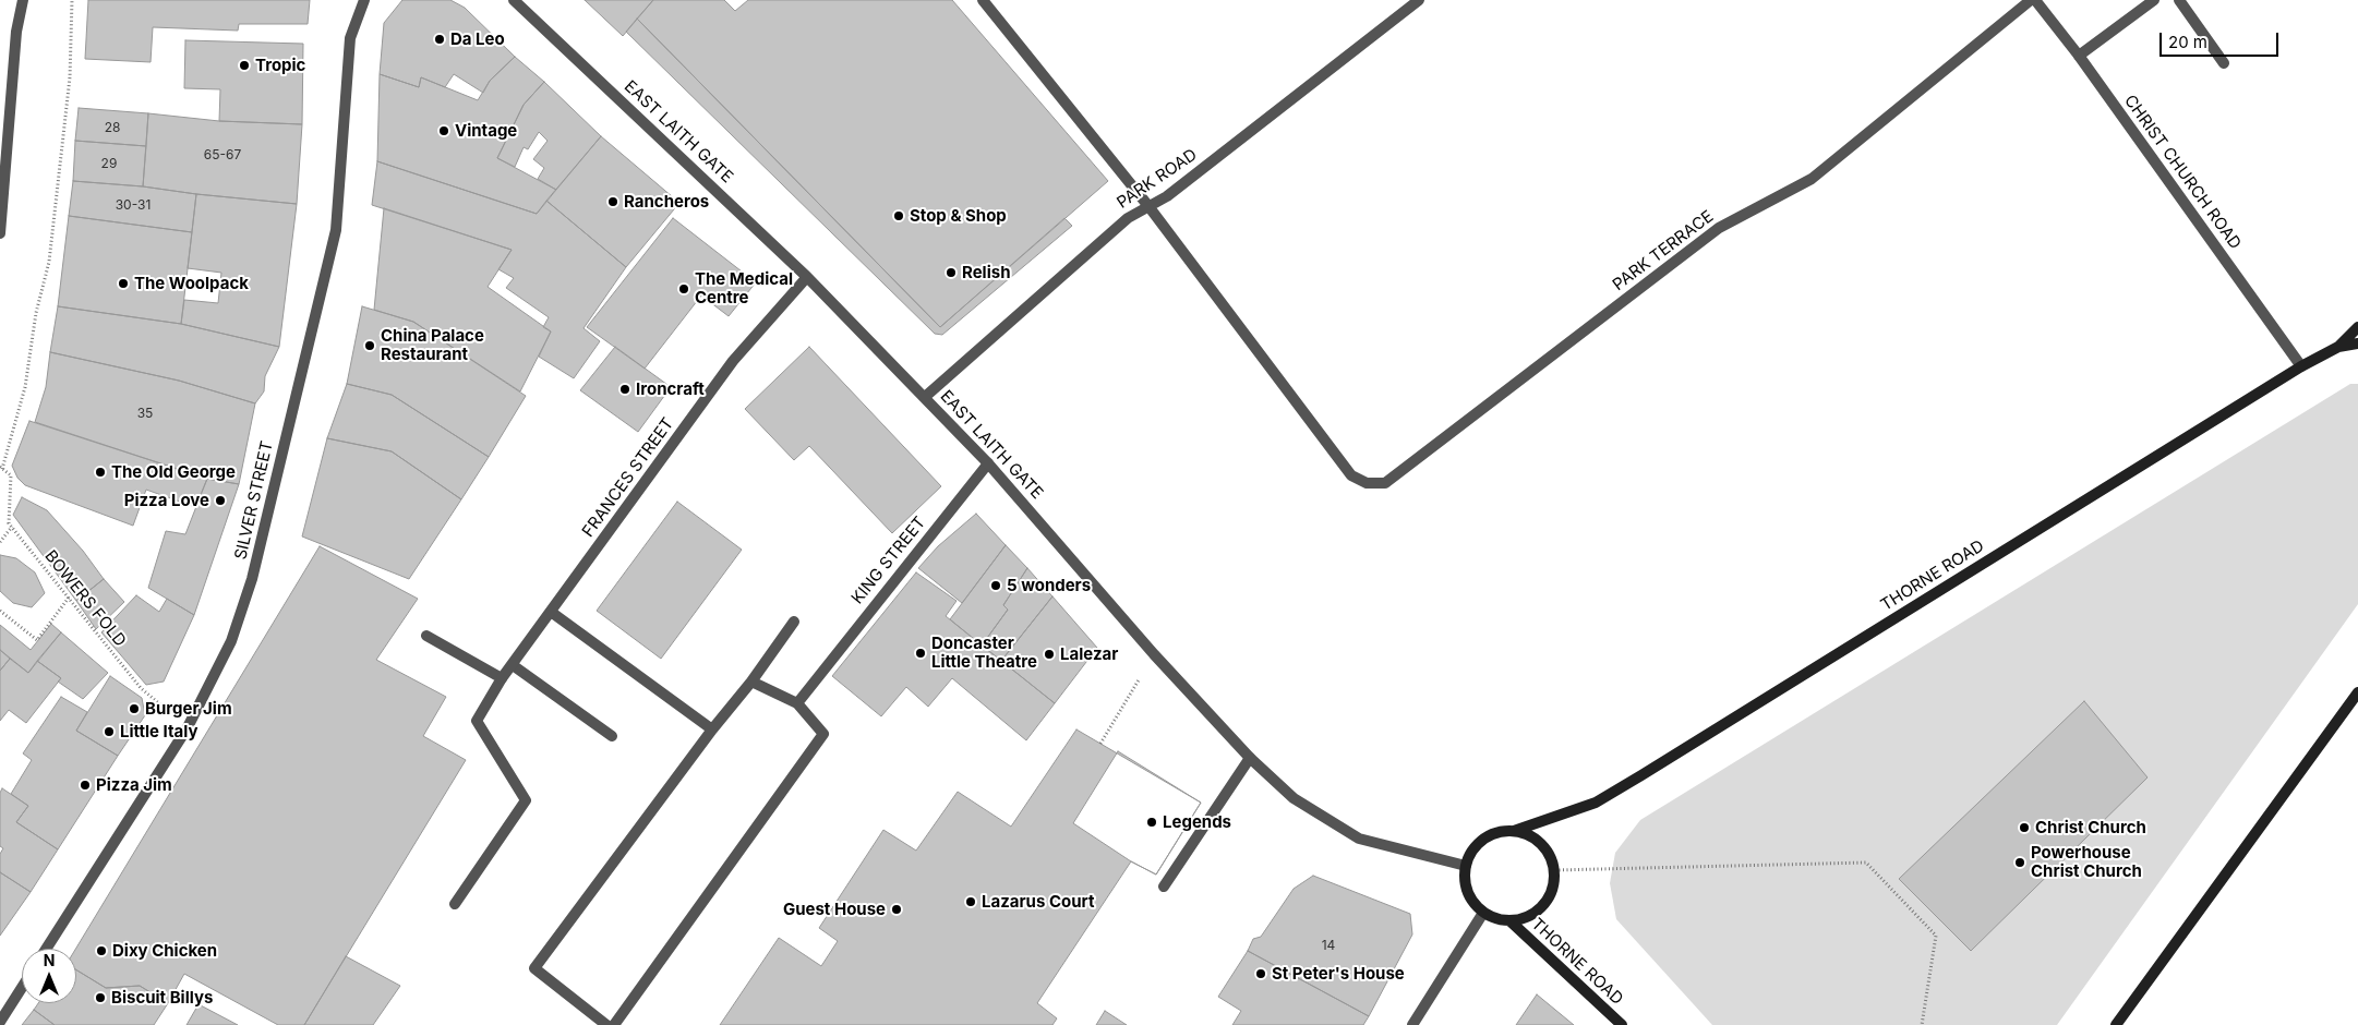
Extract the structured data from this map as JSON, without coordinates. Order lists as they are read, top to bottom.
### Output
{
  "streets": {
    "street": [
      "EAST LAITH GATE",
      "CHRIST CHURCH ROAD",
      "PARK ROAD",
      "PARK TERRACE",
      "FRANCES STREET",
      "SILVER STREET",
      "KING STREET",
      "THORNE ROAD"
    ],
    "path": ["BOWERS FOLD"]
  },
  "crossings": [
    ["EAST LAITH GATE", "PARK ROAD"],
    ["EAST LAITH GATE", "FRANCES STREET"],
    ["EAST LAITH GATE", "KING STREET"],
    ["EAST LAITH GATE", "THORNE ROAD"],
    ["CHRIST CHURCH ROAD", "THORNE ROAD"],
    ["PARK ROAD", "PARK TERRACE"],
    ["SILVER STREET", "BOWERS FOLD"]
  ],
  "places": [
    "Da Leo",
    "Tropic",
    "Vintage",
    "Rancheros",
    "Stop & Shop",
    "Relish",
    "The Woolpack",
    "The Medical Centre",
    "China Palace Restaurant",
    "Ironcraft",
    "The Old George",
    "Pizza Love",
    "5 wonders",
    "Doncaster Little Theatre",
    "Lalezar",
    "Burger Jim",
    "Little Italy",
    "Pizza Jim",
    "Legends",
    "Christ Church",
    "Powerhouse Christ Church",
    "Lazarus Court",
    "Guest House",
    "Dixy Chicken",
    "St Peter's House",
    "Biscuit Billys"
  ],
  "house_numbers": [
    "28",
    "65-67",
    "29",
    "30-31",
    "35",
    "14"
  ],
  "scale_bar": "20 m",
  "north": "top"
}
